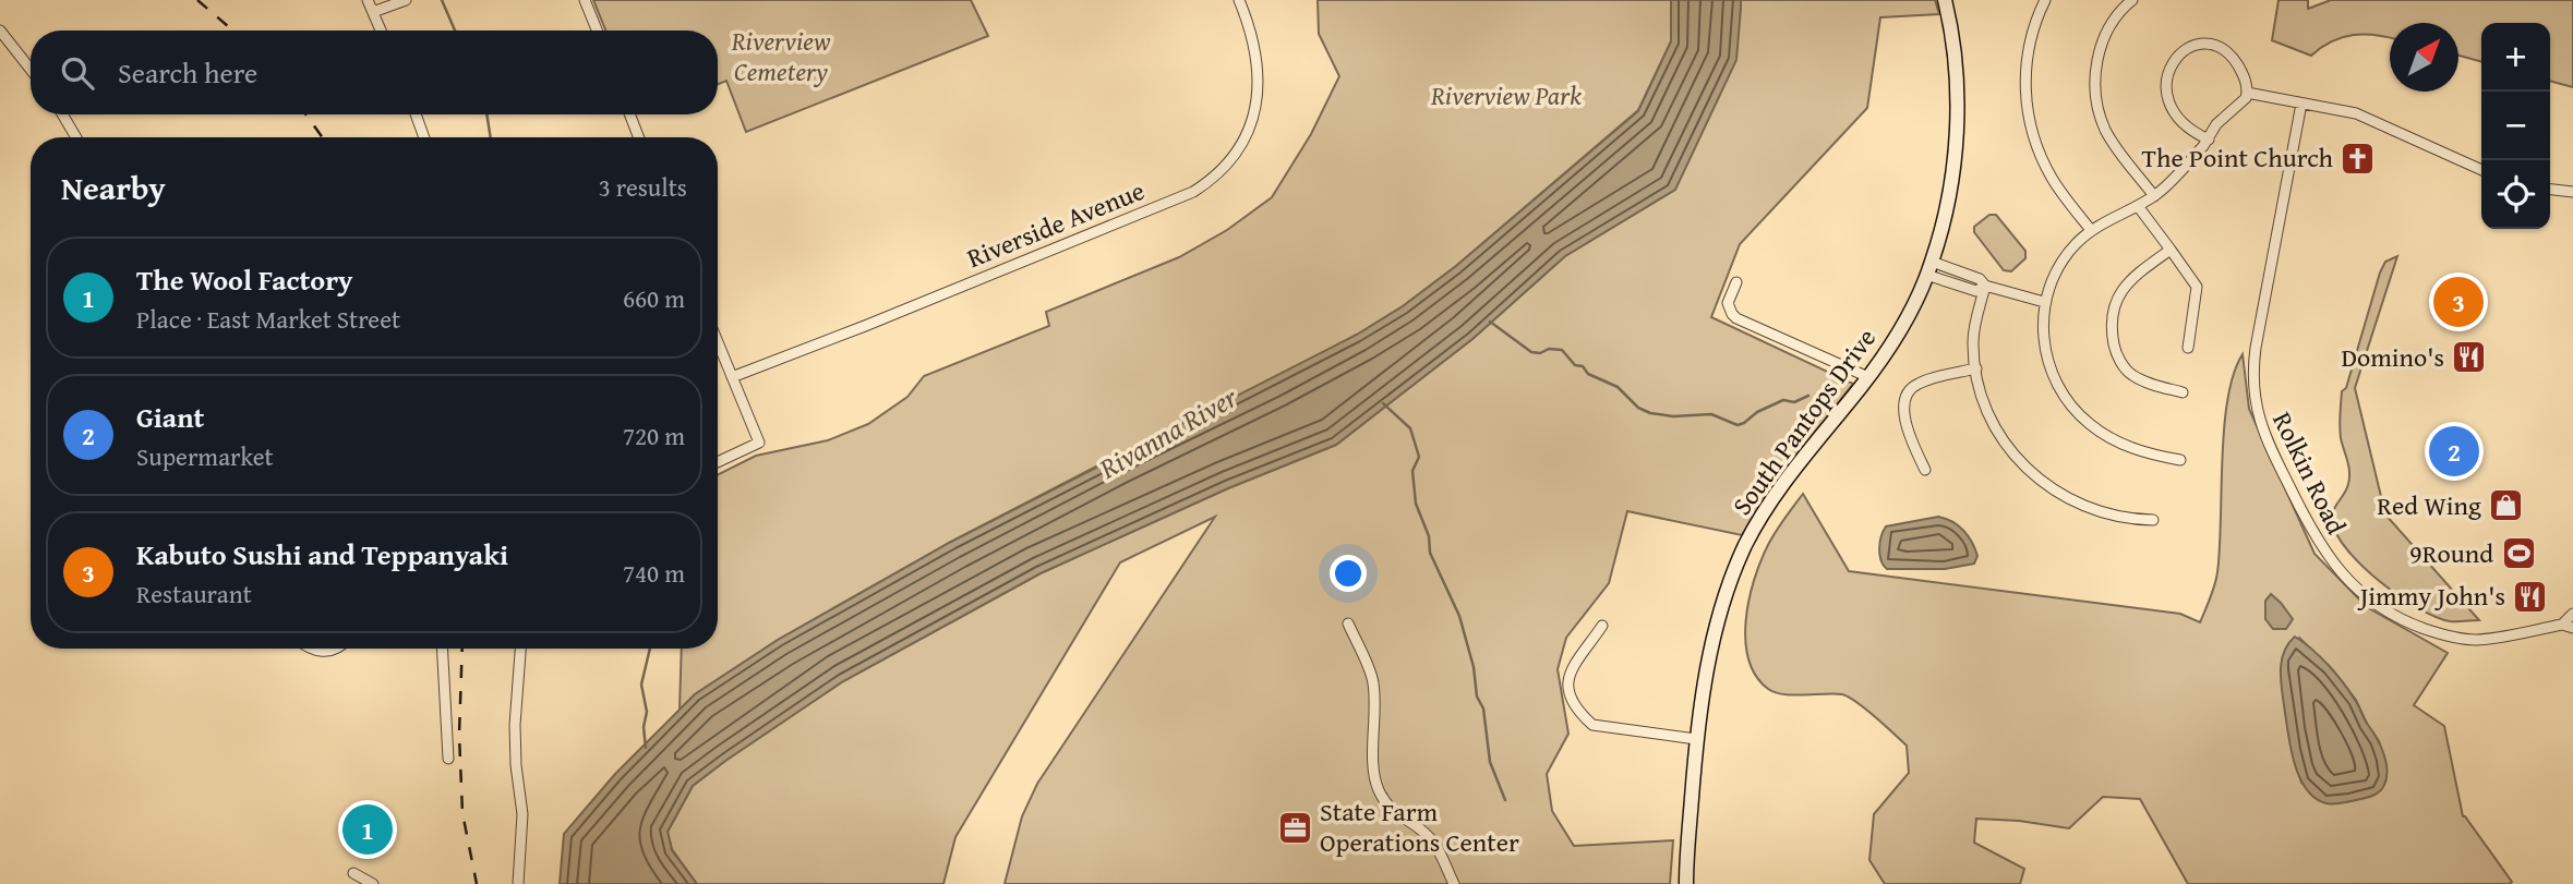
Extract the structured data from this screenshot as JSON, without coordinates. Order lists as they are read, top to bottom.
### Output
{
  "streets": {
    "street": ["Riverside Avenue", "South Pantops Drive", "Rolkin Road"]
  },
  "water": ["Rivanna River"],
  "parks": ["Riverview Cemetery", "Riverview Park"],
  "places": {
    "church": ["The Point Church"],
    "restaurant": ["Domino's", "Jimmy John's"],
    "shop": ["Red Wing"],
    "sports": ["9Round"],
    "office": ["State Farm Operations Center"]
  },
  "north": "top right",
  "page": {
    "map_buttons": ["+", "−"],
    "search": "Search here",
    "heading": ["Nearby", "3 results"],
    "list": [
      {
        "mark": "1",
        "name": "The Wool Factory",
        "note": "Place · East Market Street",
        "value": "660 m"
      },
      {
        "mark": "2",
        "name": "Giant",
        "note": "Supermarket",
        "value": "720 m"
      },
      {
        "mark": "3",
        "name": "Kabuto Sushi and Teppanyaki",
        "note": "Restaurant",
        "value": "740 m"
      }
    ],
    "pins": ["3", "2", "1"]
  }
}
